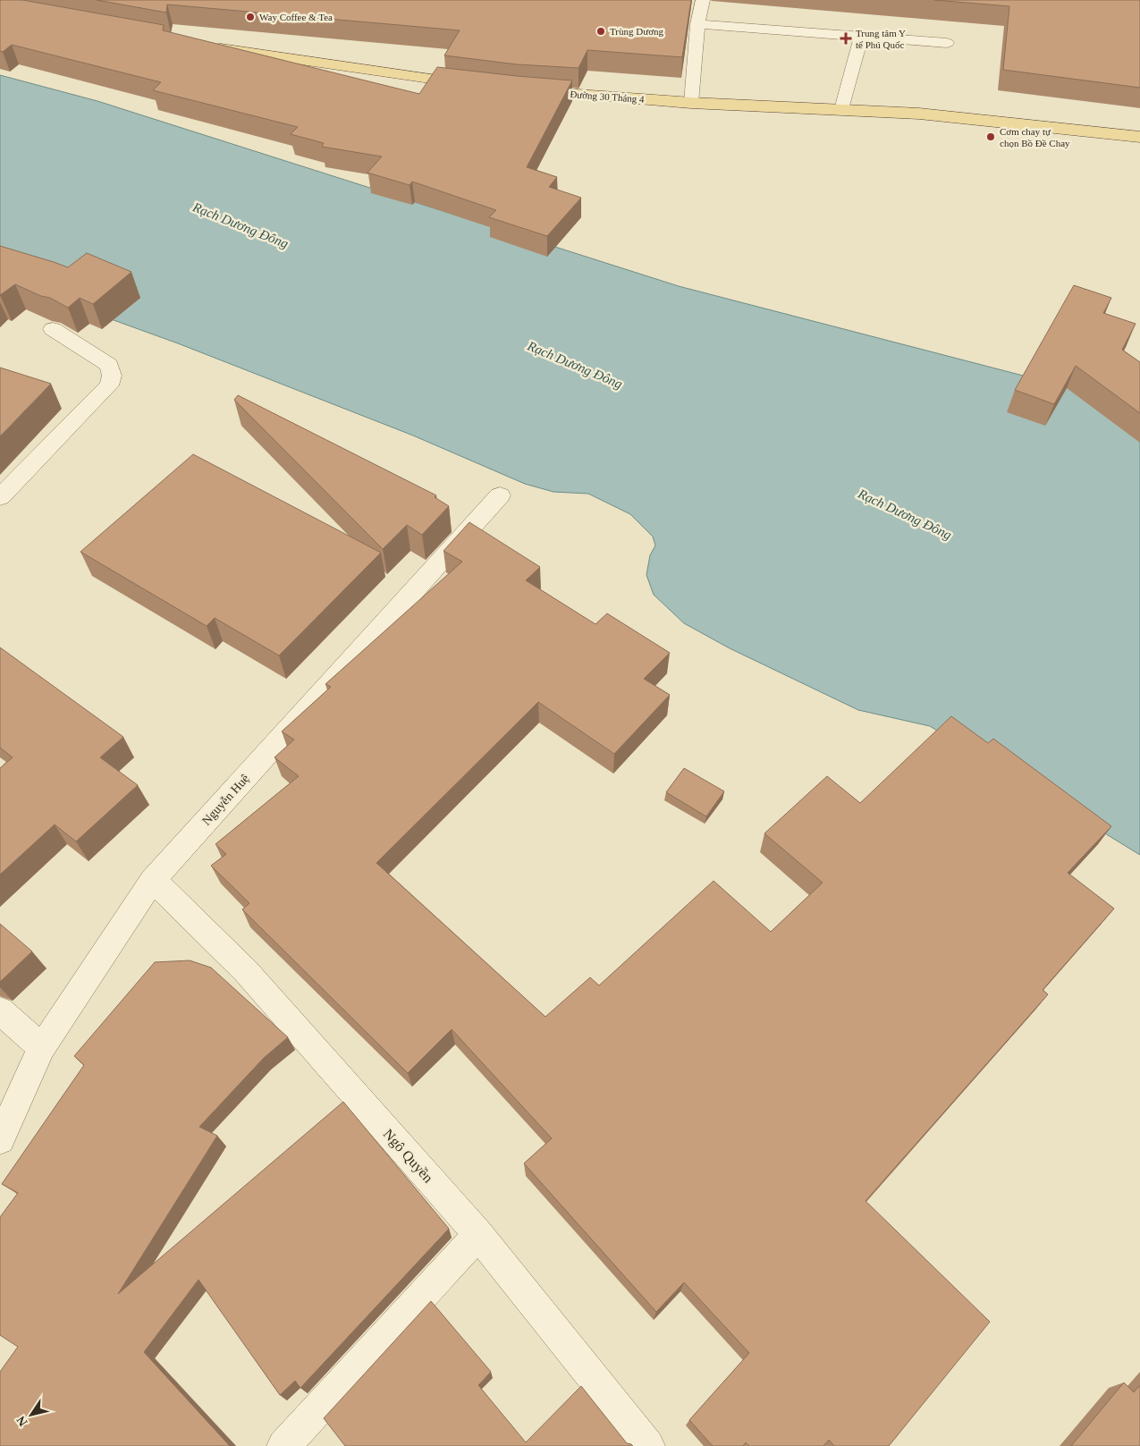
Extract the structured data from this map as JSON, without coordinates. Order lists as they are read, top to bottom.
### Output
{
  "streets": {
    "main road": ["Đường 30 Tháng 4"],
    "street": ["Nguyễn Huệ", "Ngô Quyền"]
  },
  "crossings": [
    ["Nguyễn Huệ", "Ngô Quyền"]
  ],
  "water": ["Rạch Dương Đông"],
  "places": {
    "other": ["Way Coffee & Tea", "Trùng Dương", "Cơm chay tự chọn Bồ Đề Chay"],
    "health": ["Trung tâm Y tế Phú Quốc"]
  },
  "north": "bottom left"
}
